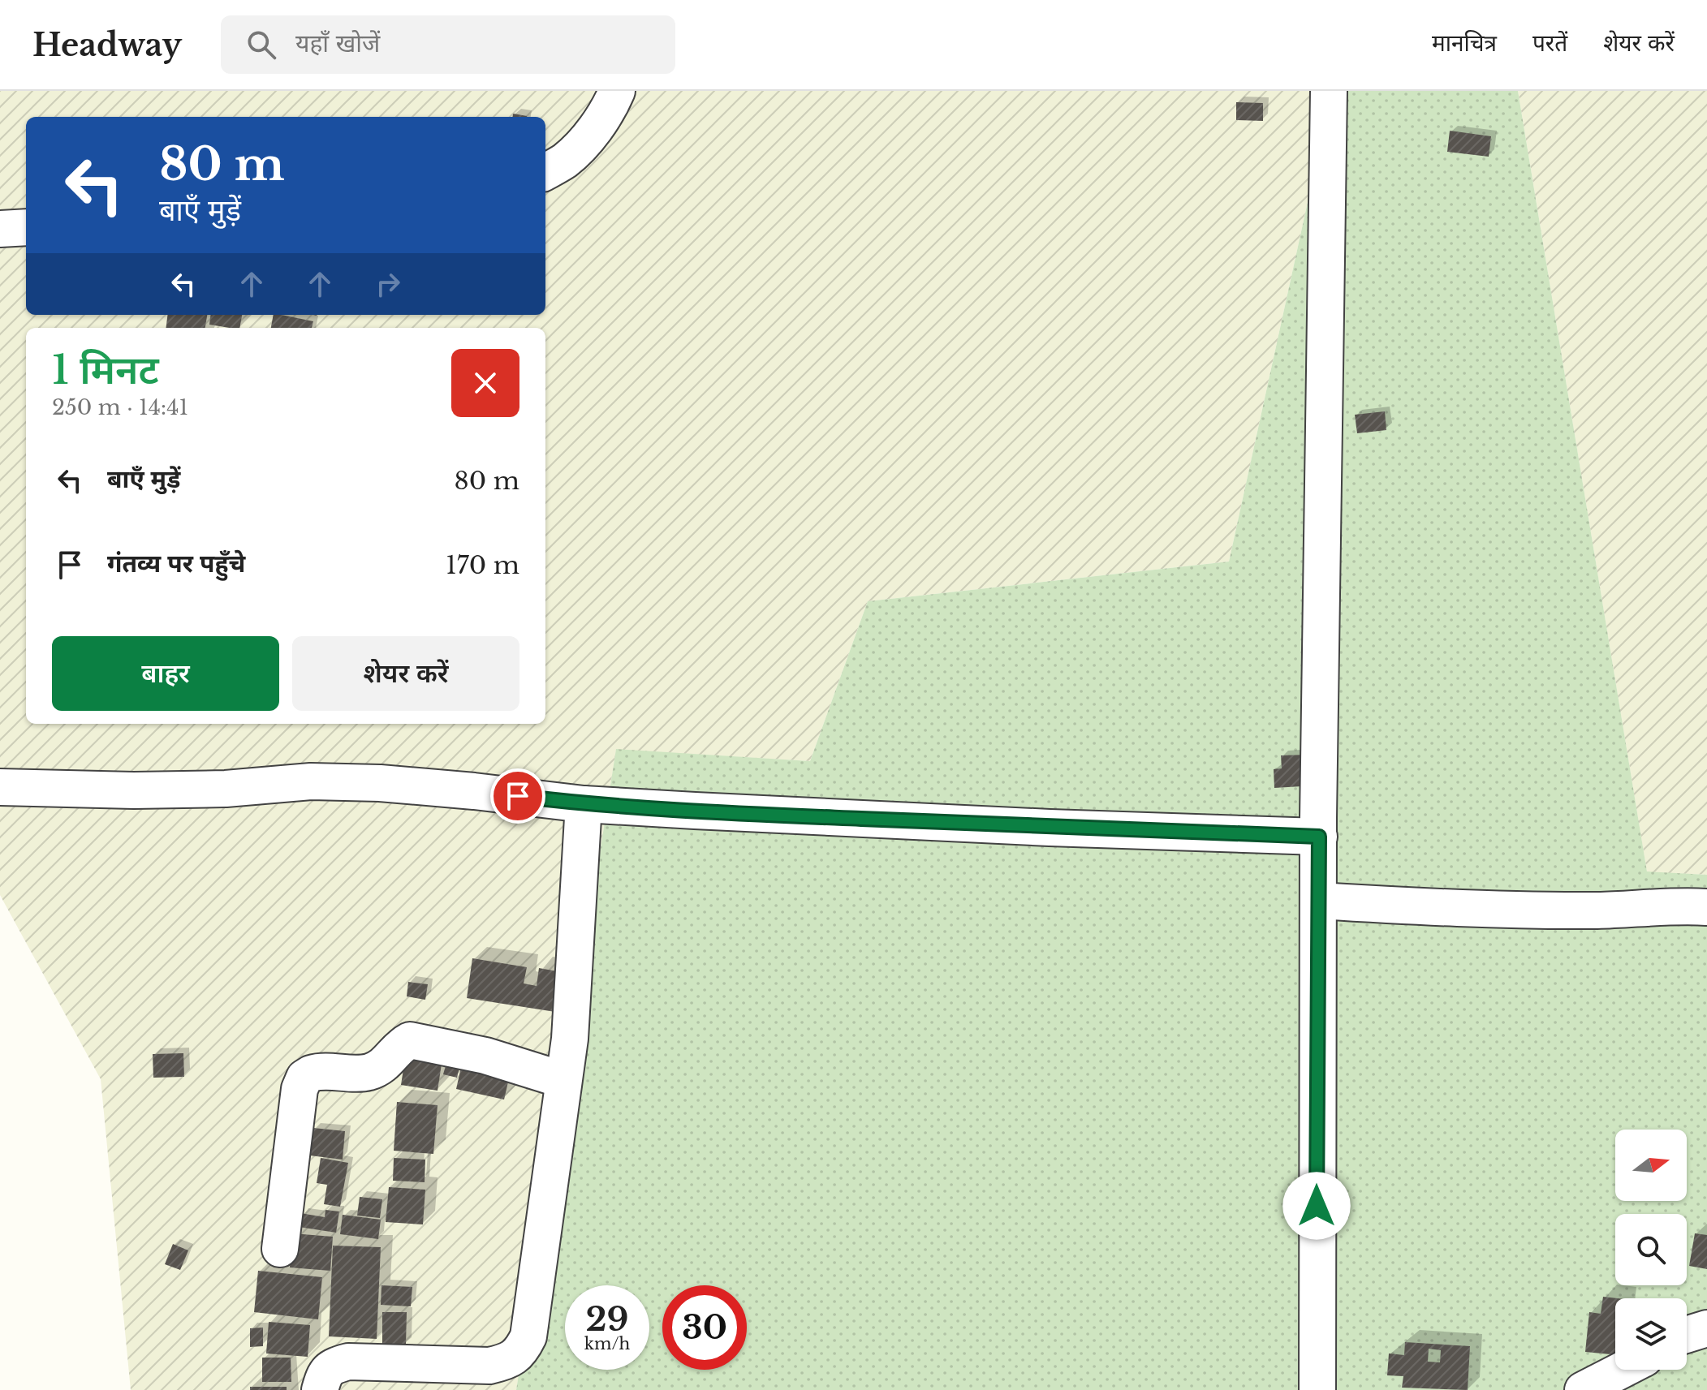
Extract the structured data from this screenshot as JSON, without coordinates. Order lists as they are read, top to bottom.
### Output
{
  "north": "right",
  "page": {
    "header": "Headway",
    "search": "यहाँ खोजें",
    "nav": ["मानचित्र", "परतें", "शेयर करें"],
    "turn": ["80 m", "बाएँ मुड़ें"],
    "heading": ["1 मिनट", "250 m · 14:41"],
    "list": [
      {
        "name": "बाएँ मुड़ें",
        "value": "80 m"
      },
      {
        "name": "गंतव्य पर पहुँचे",
        "value": "170 m"
      }
    ],
    "buttons": ["बाहर", "शेयर करें"],
    "speed": "29 km/h",
    "limit": "30"
  }
}
